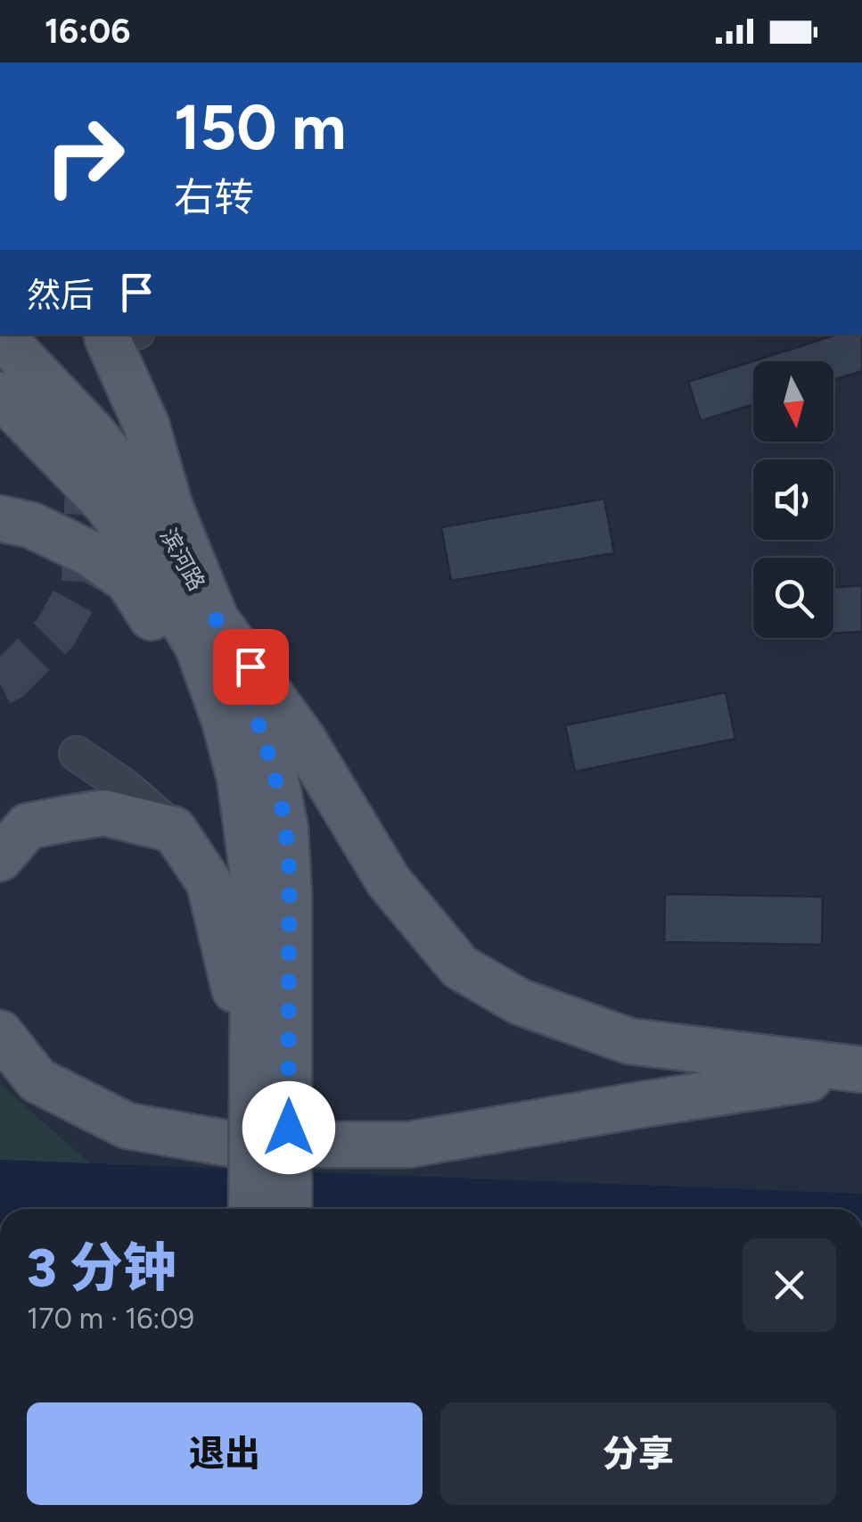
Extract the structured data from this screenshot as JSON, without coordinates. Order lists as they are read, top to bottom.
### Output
{
  "streets": {
    "main road": ["滨河路"]
  },
  "north": "bottom",
  "page": {
    "status": "16:06",
    "turn": ["150 m", "右转"],
    "then": "然后",
    "heading": ["3 分钟", "170 m · 16:09"],
    "buttons": ["退出", "分享"]
  }
}
